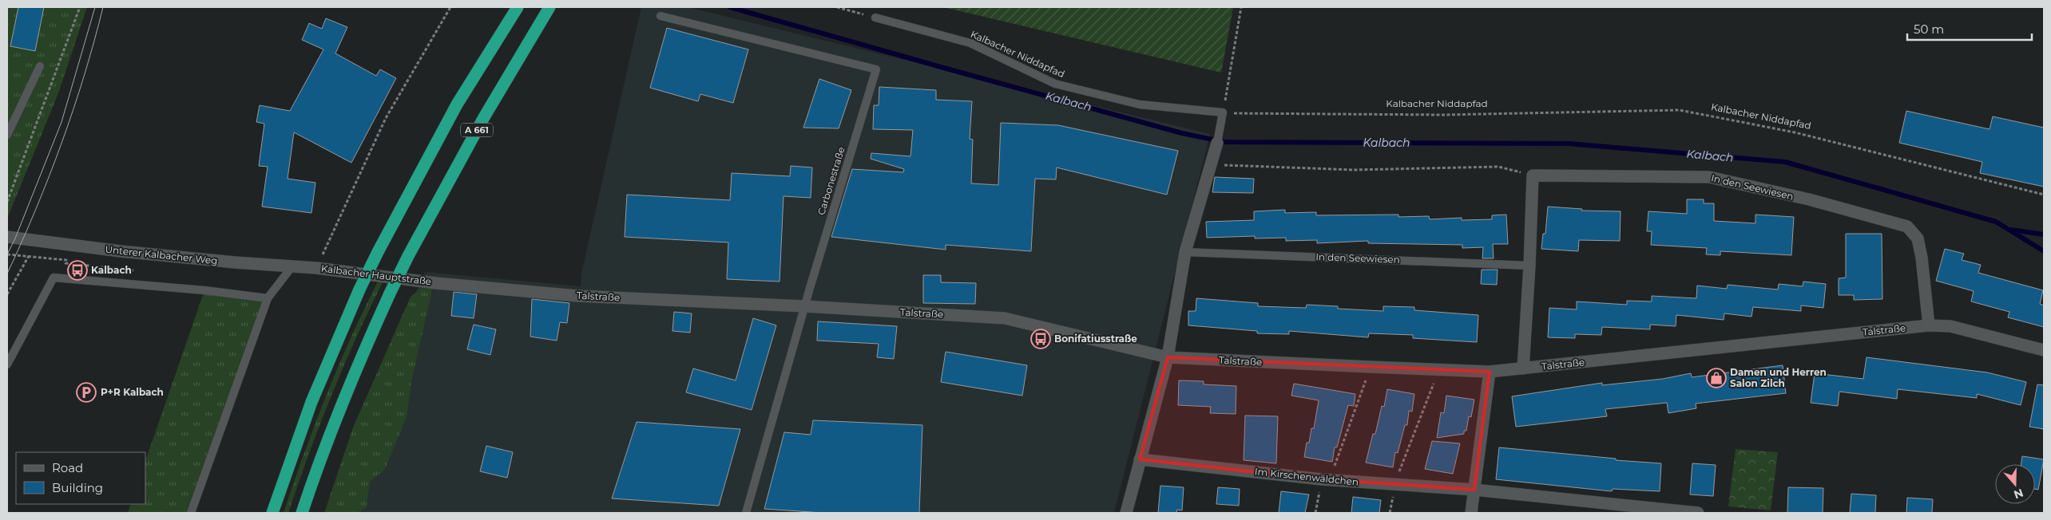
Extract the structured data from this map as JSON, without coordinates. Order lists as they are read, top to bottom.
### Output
{
  "streets": {
    "highway": ["A 661"],
    "street": [
      "In den Seewiesen",
      "Unterer Kalbacher Weg",
      "Kalbacher Hauptstraße",
      "Talstraße",
      "Im Kirschenwäldchen"
    ],
    "lane": ["Kalbacher Niddapfad", "Carbonestraße"]
  },
  "crossings": [
    ["Carbonestraße", "Talstraße"],
    ["In den Seewiesen", "Talstraße"],
    ["Unterer Kalbacher Weg", "Kalbacher Hauptstraße"],
    ["Kalbacher Hauptstraße", "Talstraße"]
  ],
  "water": ["Kalbach"],
  "places": {
    "bus stop": ["Kalbach", "Bonifatiusstraße"],
    "shop": ["Damen und Herren Salon Zilch"],
    "parking": ["P+R Kalbach"]
  },
  "legend": ["Road", "Building"],
  "scale_bar": "50 m",
  "north": "bottom"
}
